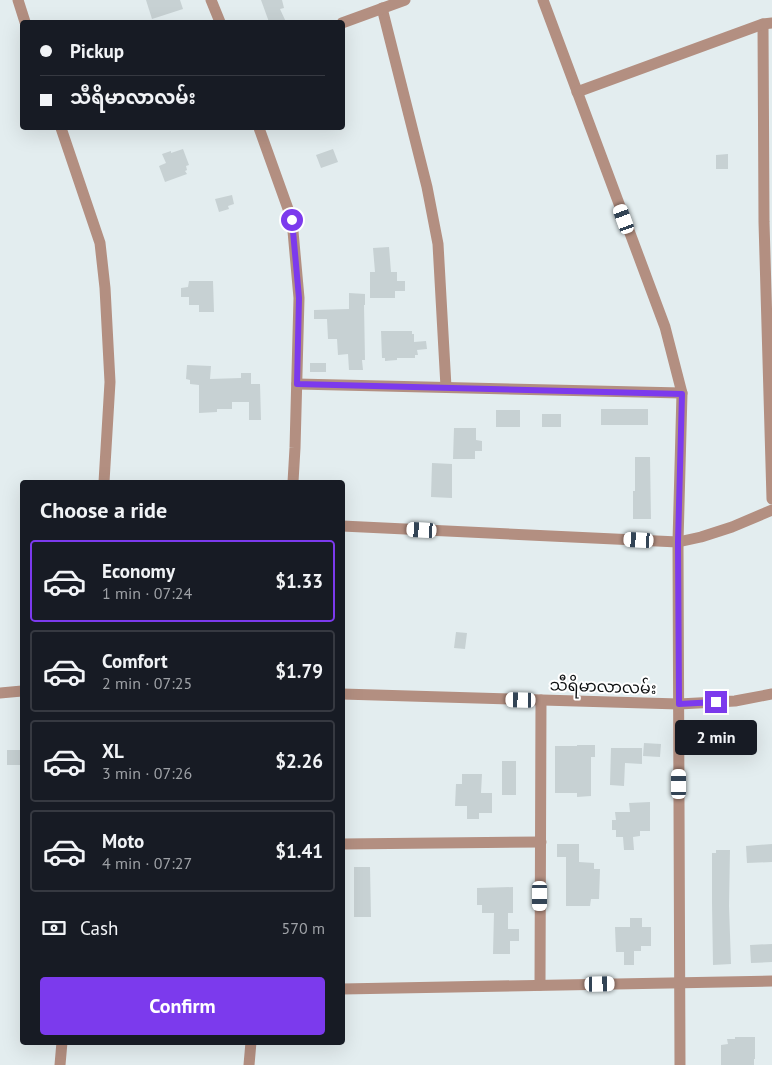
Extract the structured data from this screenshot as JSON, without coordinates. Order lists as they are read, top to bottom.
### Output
{
  "streets": {
    "street": ["သီရိမာလာလမ်း"]
  },
  "page": {
    "banner": ["Pickup", "သီရိမာလာလမ်း"],
    "heading": "Choose a ride",
    "list": [
      {
        "name": "Economy",
        "note": "1 min · 07:24",
        "value": "$1.33"
      },
      {
        "name": "Comfort",
        "note": "2 min · 07:25",
        "value": "$1.79"
      },
      {
        "name": "XL",
        "note": "3 min · 07:26",
        "value": "$2.26"
      },
      {
        "name": "Moto",
        "note": "4 min · 07:27",
        "value": "$1.41"
      }
    ],
    "bubble": "2 min",
    "pay": ["Cash", "570 m"],
    "buttons": "Confirm"
  }
}
